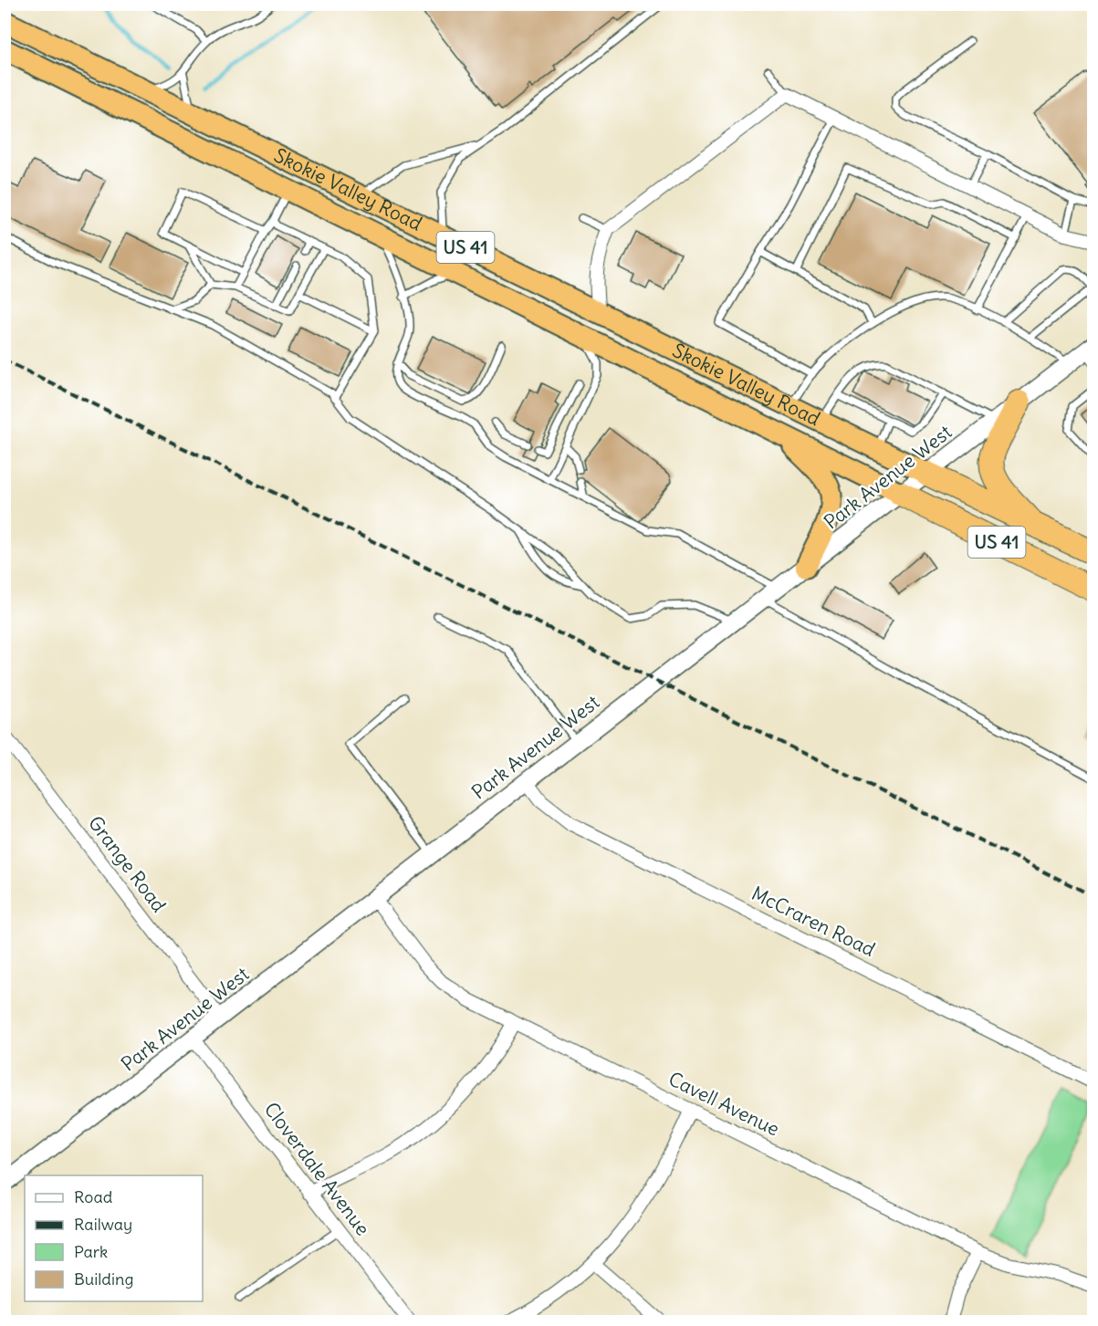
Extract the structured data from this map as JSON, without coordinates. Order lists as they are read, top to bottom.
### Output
{
  "streets": {
    "highway": ["Skokie Valley Road", "US 41"],
    "street": [
      "Park Avenue West",
      "Grange Road",
      "McCraren Road",
      "Cavell Avenue",
      "Cloverdale Avenue"
    ]
  },
  "crossings": [
    ["Skokie Valley Road", "US 41"],
    ["Skokie Valley Road", "Park Avenue West"],
    ["US 41", "Park Avenue West"],
    ["Park Avenue West", "Grange Road"],
    ["Park Avenue West", "McCraren Road"],
    ["Park Avenue West", "Cavell Avenue"],
    ["Park Avenue West", "Cloverdale Avenue"]
  ],
  "legend": [
    "Road",
    "Railway",
    "Park",
    "Building"
  ]
}
